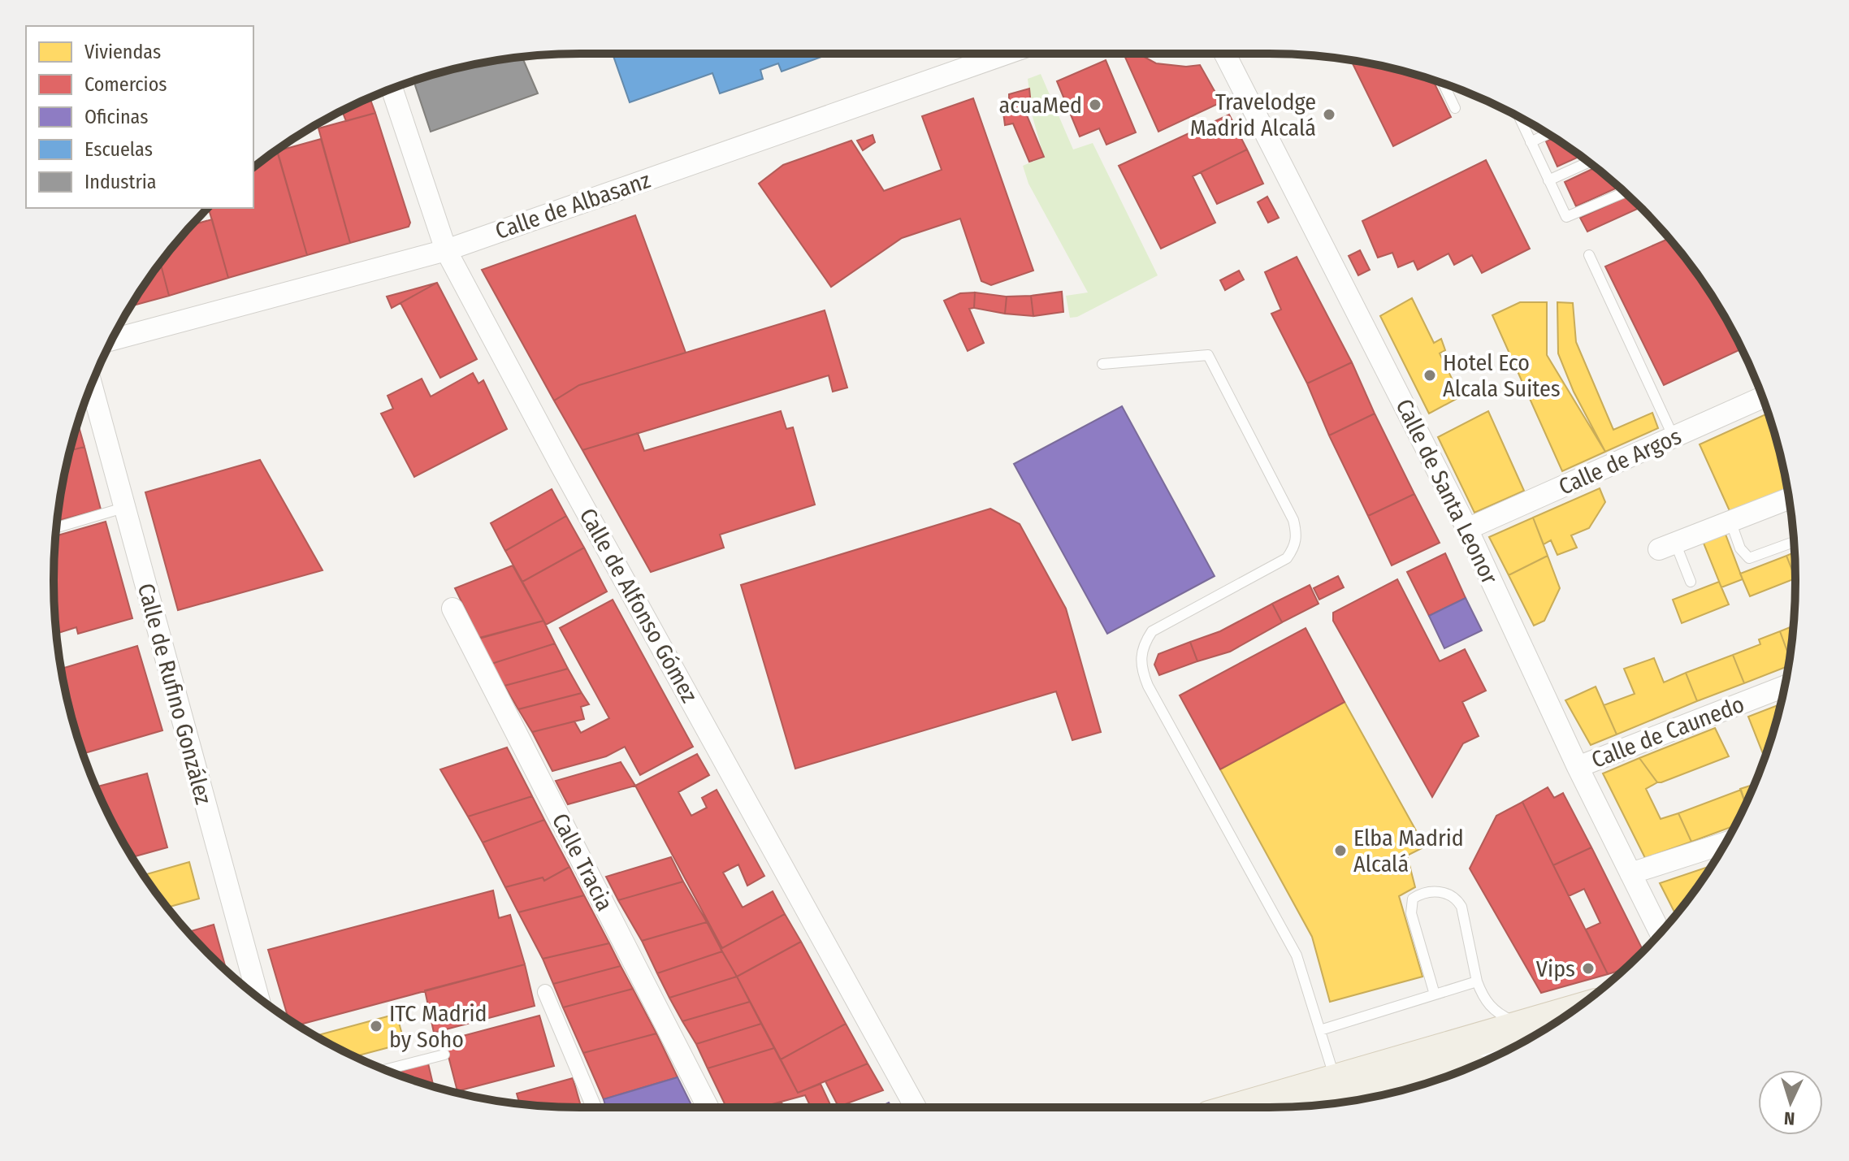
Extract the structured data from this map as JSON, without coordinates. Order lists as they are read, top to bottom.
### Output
{
  "streets": {
    "street": [
      "Calle de Albasanz",
      "Calle de Argos",
      "Calle de Santa Leonor",
      "Calle de Alfonso Gómez",
      "Calle de Rufino González",
      "Calle de Caunedo",
      "Calle Tracia"
    ]
  },
  "crossings": [
    ["Calle de Albasanz", "Calle de Alfonso Gómez"],
    ["Calle de Argos", "Calle de Santa Leonor"],
    ["Calle de Santa Leonor", "Calle de Caunedo"]
  ],
  "places": [
    "acuaMed",
    "Travelodge Madrid Alcalá",
    "Hotel Eco Alcala Suites",
    "Elba Madrid Alcalá",
    "Vips",
    "ITC Madrid by Soho"
  ],
  "legend": [
    "Viviendas",
    "Comercios",
    "Oficinas",
    "Escuelas",
    "Industria"
  ],
  "north": "bottom"
}
